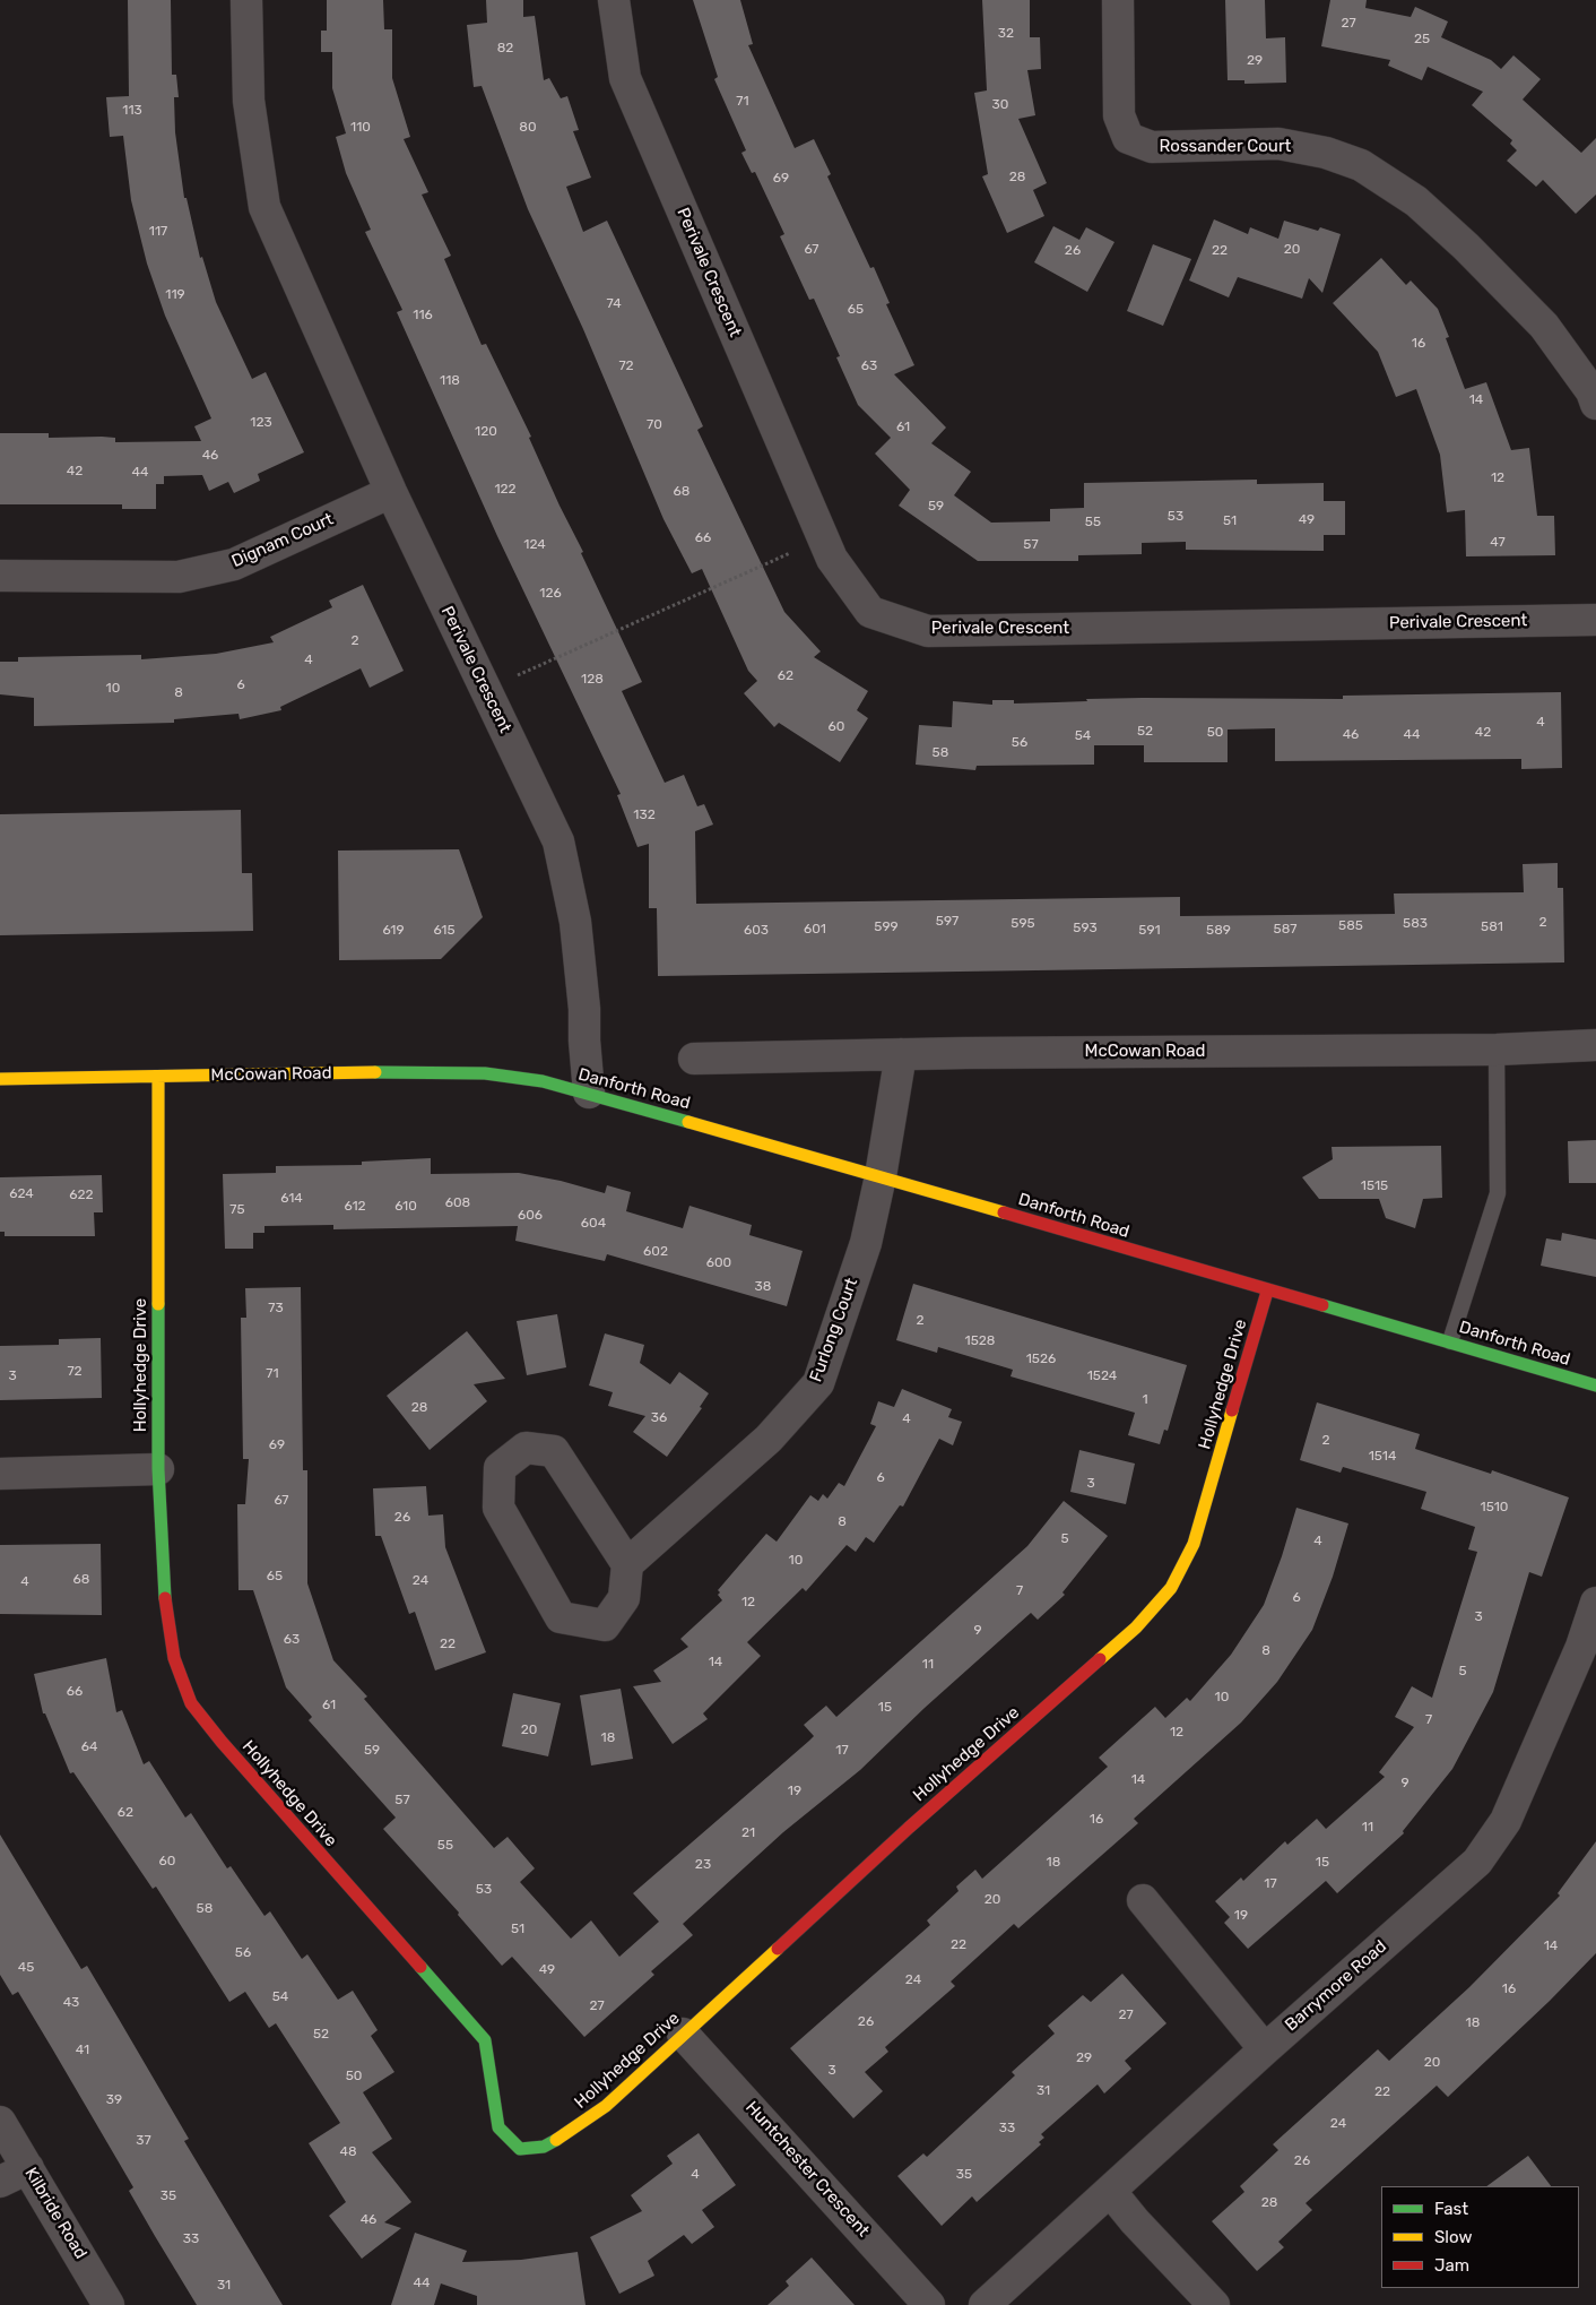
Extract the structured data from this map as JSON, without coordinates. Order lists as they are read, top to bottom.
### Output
{
  "streets": {
    "street": [
      "Rossander Court",
      "Perivale Crescent",
      "Dignam Court",
      "McCowan Road",
      "Danforth Road",
      "Furlong Court",
      "Hollyhedge Drive",
      "Barrymore Road",
      "Huntchester Crescent",
      "Kilbride Road"
    ]
  },
  "crossings": [
    ["Perivale Crescent", "Dignam Court"],
    ["Perivale Crescent", "Danforth Road"],
    ["McCowan Road", "Danforth Road"],
    ["McCowan Road", "Furlong Court"],
    ["McCowan Road", "Hollyhedge Drive"],
    ["Danforth Road", "Furlong Court"],
    ["Danforth Road", "Hollyhedge Drive"],
    ["Hollyhedge Drive", "Huntchester Crescent"]
  ],
  "house_numbers": [
    "27",
    "32",
    "25",
    "82",
    "29",
    "71",
    "30",
    "113",
    "110",
    "80",
    "28",
    "69",
    "117",
    "67",
    "20",
    "26",
    "22",
    "119",
    "74",
    "65",
    "116",
    "16",
    "72",
    "63",
    "118",
    "14",
    "123",
    "70",
    "61",
    "120",
    "46",
    "42",
    "44",
    "12",
    "122",
    "68",
    "59",
    "53",
    "49",
    "51",
    "55",
    "66",
    "47",
    "124",
    "57",
    "126",
    "2",
    "4",
    "62",
    "128",
    "6",
    "10",
    "8",
    "4",
    "60",
    "52",
    "50",
    "42",
    "46",
    "44",
    "54",
    "56",
    "58",
    "132",
    "597",
    "2",
    "595",
    "583",
    "585",
    "599",
    "581",
    "593",
    "601",
    "587",
    "619",
    "615",
    "603",
    "591",
    "589",
    "1515",
    "624",
    "622",
    "614",
    "608",
    "612",
    "610",
    "75",
    "606",
    "604",
    "602",
    "600",
    "38",
    "73",
    "2",
    "1528",
    "1526",
    "72",
    "71",
    "3",
    "1524",
    "1",
    "28",
    "36",
    "4",
    "2",
    "69",
    "1514",
    "6",
    "3",
    "67",
    "1510",
    "26",
    "8",
    "5",
    "4",
    "10",
    "65",
    "68",
    "24",
    "4",
    "7",
    "6",
    "12",
    "3",
    "9",
    "63",
    "22",
    "8",
    "14",
    "11",
    "5",
    "66",
    "10",
    "61",
    "15",
    "7",
    "20",
    "12",
    "18",
    "64",
    "59",
    "17",
    "14",
    "9",
    "19",
    "57",
    "62",
    "16",
    "11",
    "21",
    "55",
    "60",
    "18",
    "15",
    "23",
    "17",
    "53",
    "20",
    "58",
    "19",
    "51",
    "22",
    "14",
    "56",
    "45",
    "49",
    "24",
    "16",
    "54",
    "43",
    "27",
    "27",
    "26",
    "18",
    "52",
    "41",
    "29",
    "20",
    "3",
    "50",
    "31",
    "22",
    "39",
    "24",
    "33",
    "37",
    "48",
    "26",
    "4",
    "35",
    "35",
    "28",
    "46",
    "33",
    "44",
    "31"
  ],
  "legend": ["Fast", "Slow", "Jam"]
}
